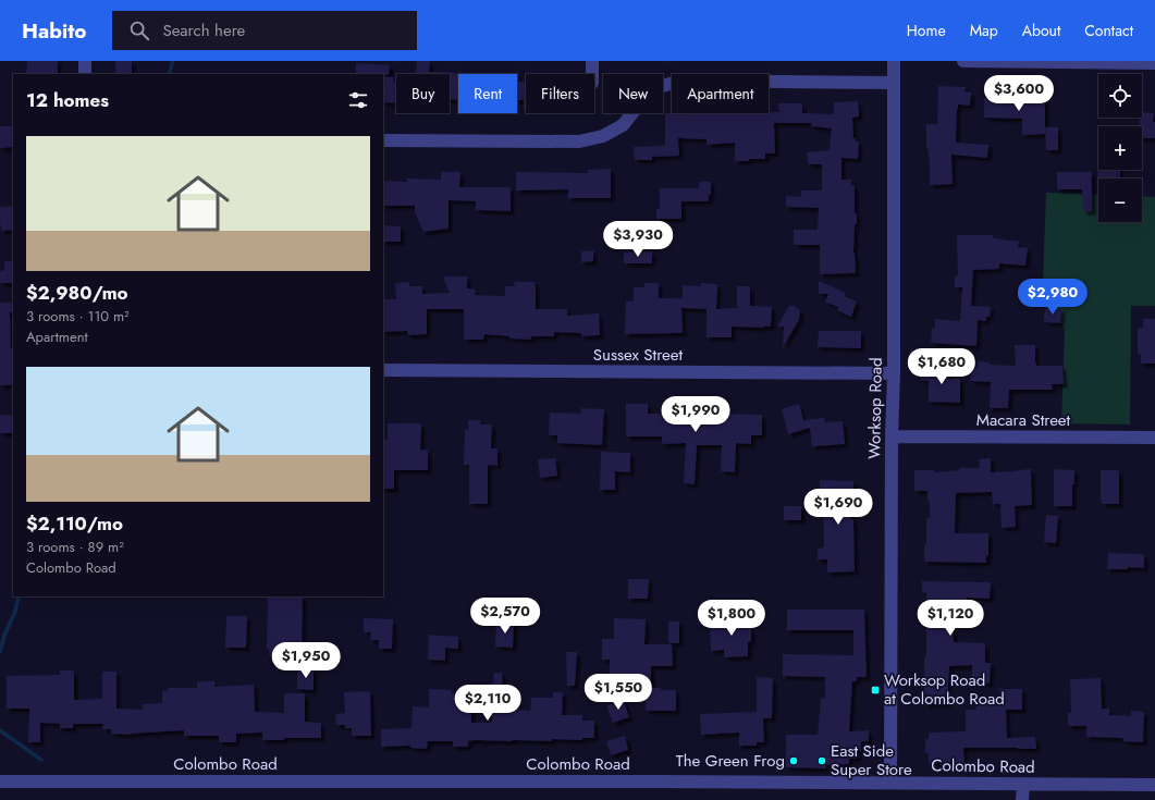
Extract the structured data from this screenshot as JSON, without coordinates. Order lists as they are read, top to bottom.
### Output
{
  "streets": {
    "street": [
      "Sussex Street",
      "Worksop Road",
      "Macara Street",
      "Colombo Road"
    ]
  },
  "crossings": [
    ["Sussex Street", "Worksop Road"],
    ["Worksop Road", "Macara Street"],
    ["Worksop Road", "Colombo Road"]
  ],
  "places": {
    "transit": ["Worksop Road at Colombo Road"],
    "other": ["The Green Frog", "East Side Super Store"]
  },
  "page": {
    "header": "Habito",
    "search": "Search here",
    "nav": [
      "Home",
      "Map",
      "About",
      "Contact"
    ],
    "map_buttons": ["+", "−"],
    "chip": [
      "Buy",
      "Rent",
      "Filters",
      "New",
      "Apartment"
    ],
    "heading": "12 homes",
    "price": [
      "$3,600",
      "$3,930",
      "$2,980",
      "$1,680",
      "$1,990",
      "$1,690",
      "$2,570",
      "$1,800",
      "$1,120",
      "$1,950",
      "$1,550",
      "$2,110"
    ],
    "list": [
      {
        "name": "$2,980/mo",
        "note": "3 rooms · 110 m² · Apartment"
      },
      {
        "name": "$2,110/mo",
        "note": "3 rooms · 89 m² · Colombo Road"
      }
    ]
  }
}
